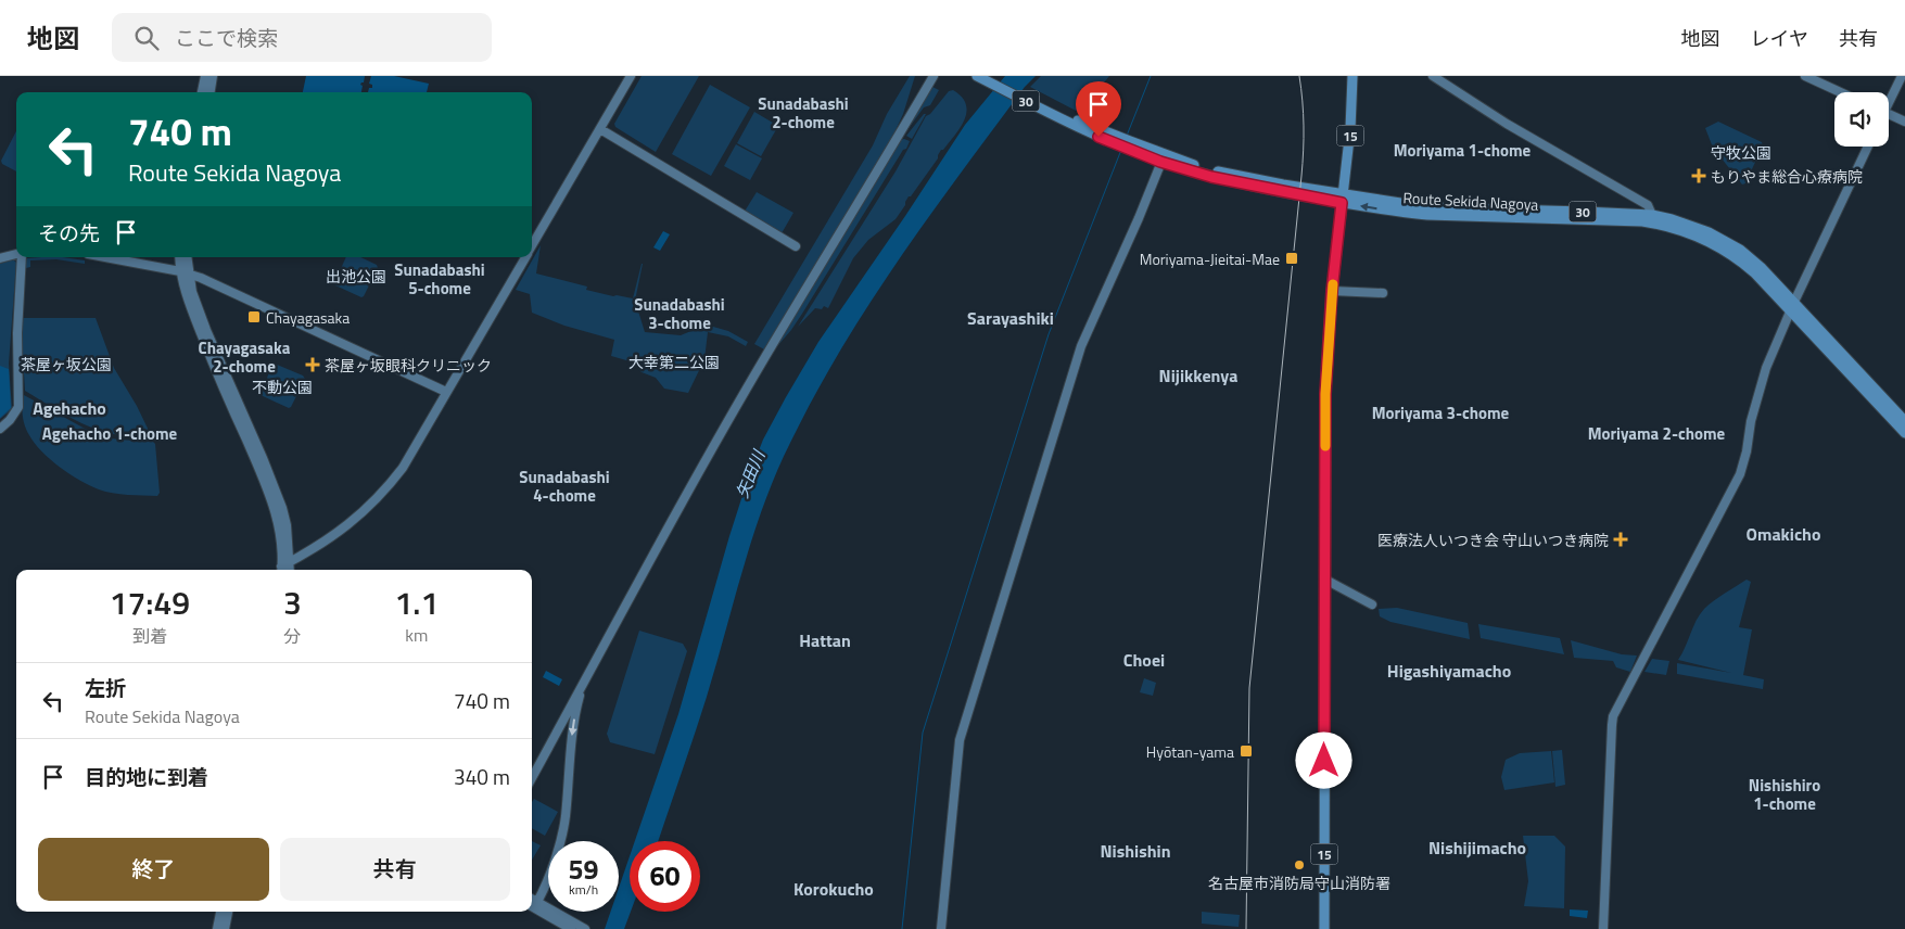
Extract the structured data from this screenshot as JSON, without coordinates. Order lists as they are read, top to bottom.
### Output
{
  "streets": {
    "main road": ["30", "15", "Route Sekida Nagoya"]
  },
  "crossings": [
    ["15", "Route Sekida Nagoya"]
  ],
  "districts": [
    "Sunadabashi 2-chome",
    "Moriyama 1-chome",
    "Sunadabashi 5-chome",
    "Sunadabashi 3-chome",
    "Sarayashiki",
    "Chayagasaka 2-chome",
    "Nijikkenya",
    "Agehacho",
    "Moriyama 3-chome",
    "Agehacho 1-chome",
    "Moriyama 2-chome",
    "Sunadabashi 4-chome",
    "Omakicho",
    "Hattan",
    "Choei",
    "Higashiyamacho",
    "Nishishiro 1-chome",
    "Nishijimacho",
    "Nishishin",
    "Korokucho"
  ],
  "water": ["矢田川"],
  "parks": [
    "守牧公園",
    "出池公園",
    "大幸第二公園",
    "茶屋ヶ坂公園",
    "不動公園"
  ],
  "places": {
    "health": ["もりやま総合心療病院", "茶屋ヶ坂眼科クリニック", "医療法人いつき会 守山いつき病院"],
    "transit": ["Moriyama-Jieitai-Mae", "Chayagasaka", "Hyōtan-yama"],
    "other": ["名古屋市消防局守山消防署"]
  },
  "page": {
    "header": "地図",
    "search": "ここで検索",
    "nav": ["地図", "レイヤ", "共有"],
    "turn": ["740 m", "Route Sekida Nagoya"],
    "then": "その先",
    "eta": [
      "17:49",
      "到着",
      "3",
      "分",
      "1.1",
      "km"
    ],
    "list": [
      {
        "name": "左折",
        "note": "Route Sekida Nagoya",
        "value": "740 m"
      },
      {
        "name": "目的地に到着",
        "value": "340 m"
      }
    ],
    "buttons": ["終了", "共有"],
    "speed": "59 km/h",
    "limit": "60"
  }
}
